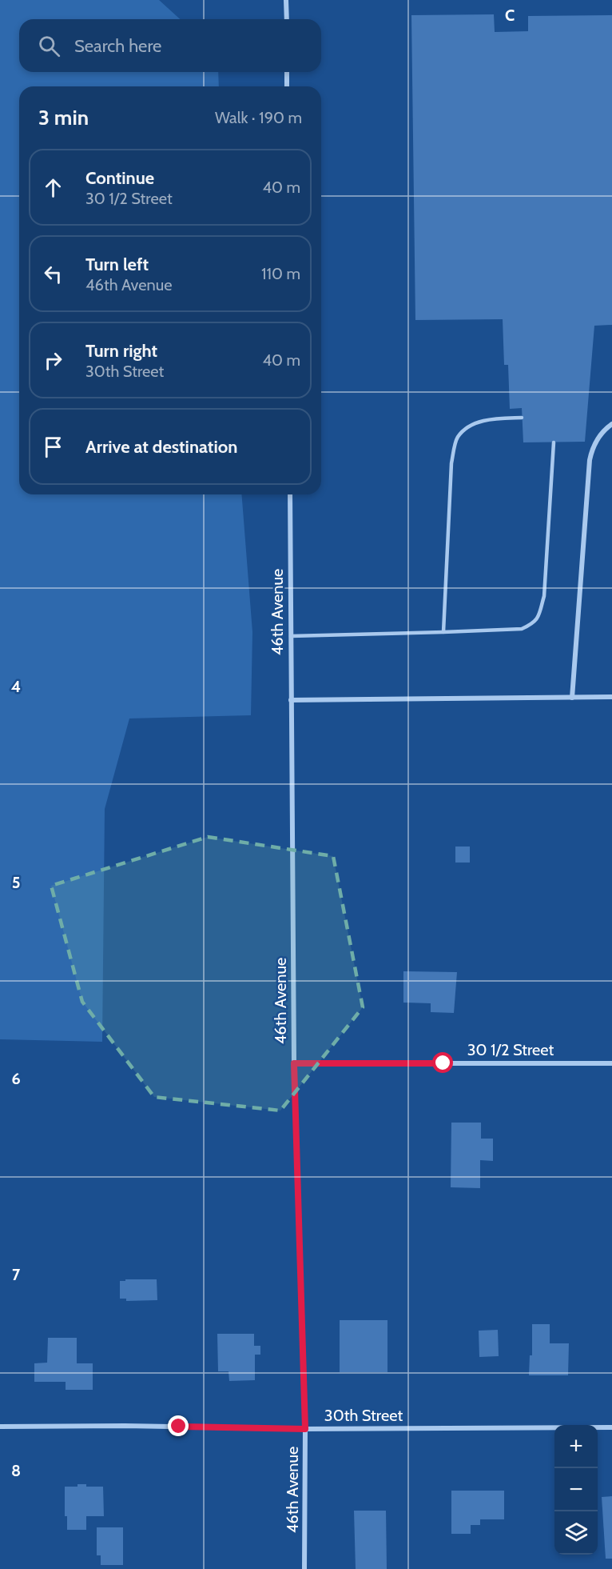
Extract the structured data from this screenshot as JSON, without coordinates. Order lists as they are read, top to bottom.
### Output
{
  "streets": {
    "street": ["46th Avenue", "30 1/2 Street", "30th Street"]
  },
  "crossings": [
    ["46th Avenue", "30 1/2 Street"],
    ["46th Avenue", "30th Street"]
  ],
  "page": {
    "search": "Search here",
    "heading": ["3 min", "Walk · 190 m"],
    "list": [
      ["Continue", "30 1/2 Street", "40 m"],
      ["Turn left", "46th Avenue", "110 m"],
      ["Turn right", "30th Street", "40 m"],
      "Arrive at destination"
    ],
    "map_buttons": ["+", "−"]
  },
  "grid": {
    "columns": ["C"],
    "rows": [
      "4",
      "5",
      "6",
      "7",
      "8"
    ]
  }
}
